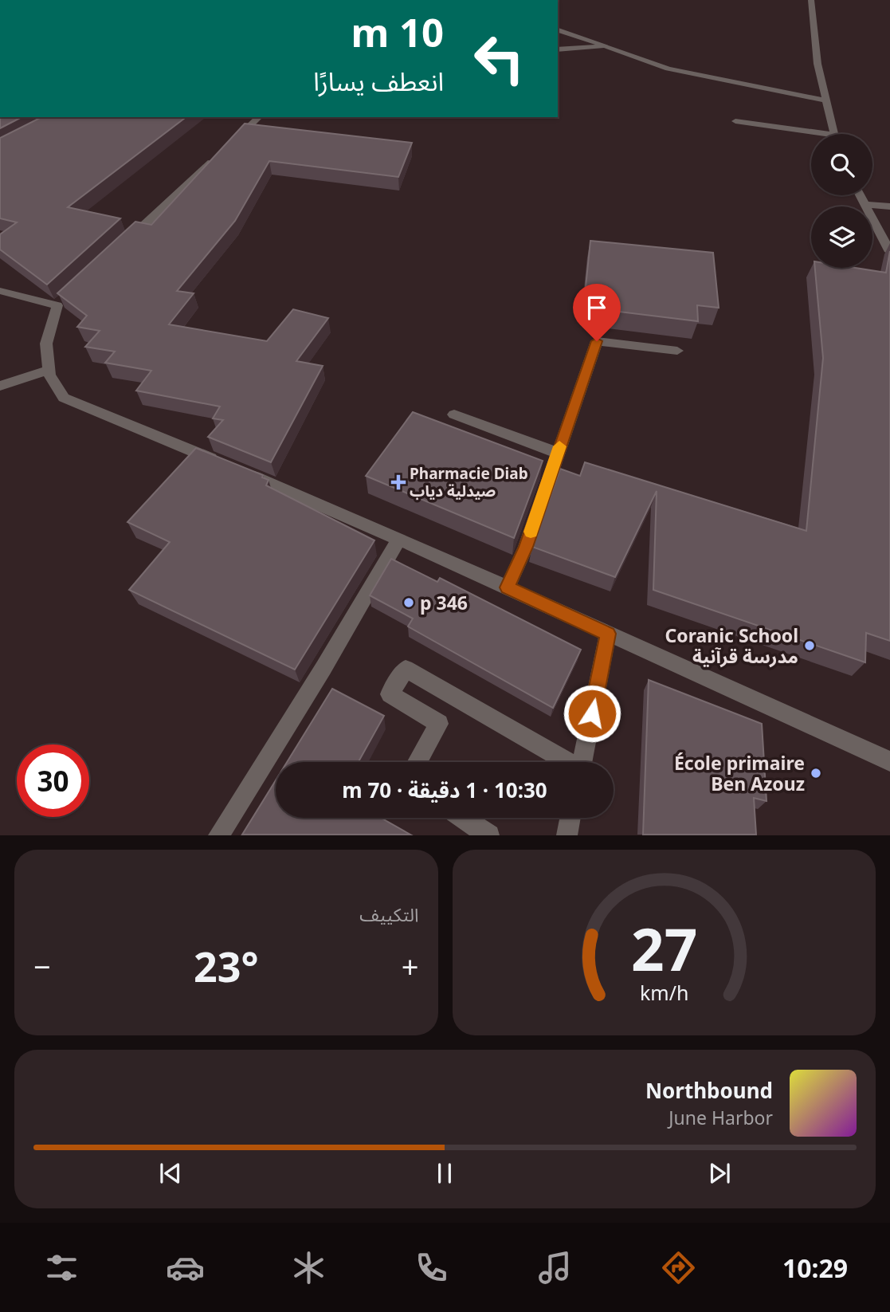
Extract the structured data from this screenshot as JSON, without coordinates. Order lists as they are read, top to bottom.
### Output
{
  "places": {
    "health": ["Pharmacie Diab صيدلية دياب"],
    "other": ["p 346", "Coranic School مدرسة قرآنية", "École primaire Ben Azouz"]
  },
  "page": {
    "turn": ["10 m", "انعطف يسارًا"],
    "limit": "30",
    "trip": "10:30 · 1 دقيقة · 70 m",
    "tile": "التكييف",
    "heat": ["−", "23°", "+"],
    "song": ["Northbound", "June Harbor"],
    "tabs": "10:29",
    "gauge": ["27", "km/h"]
  }
}
